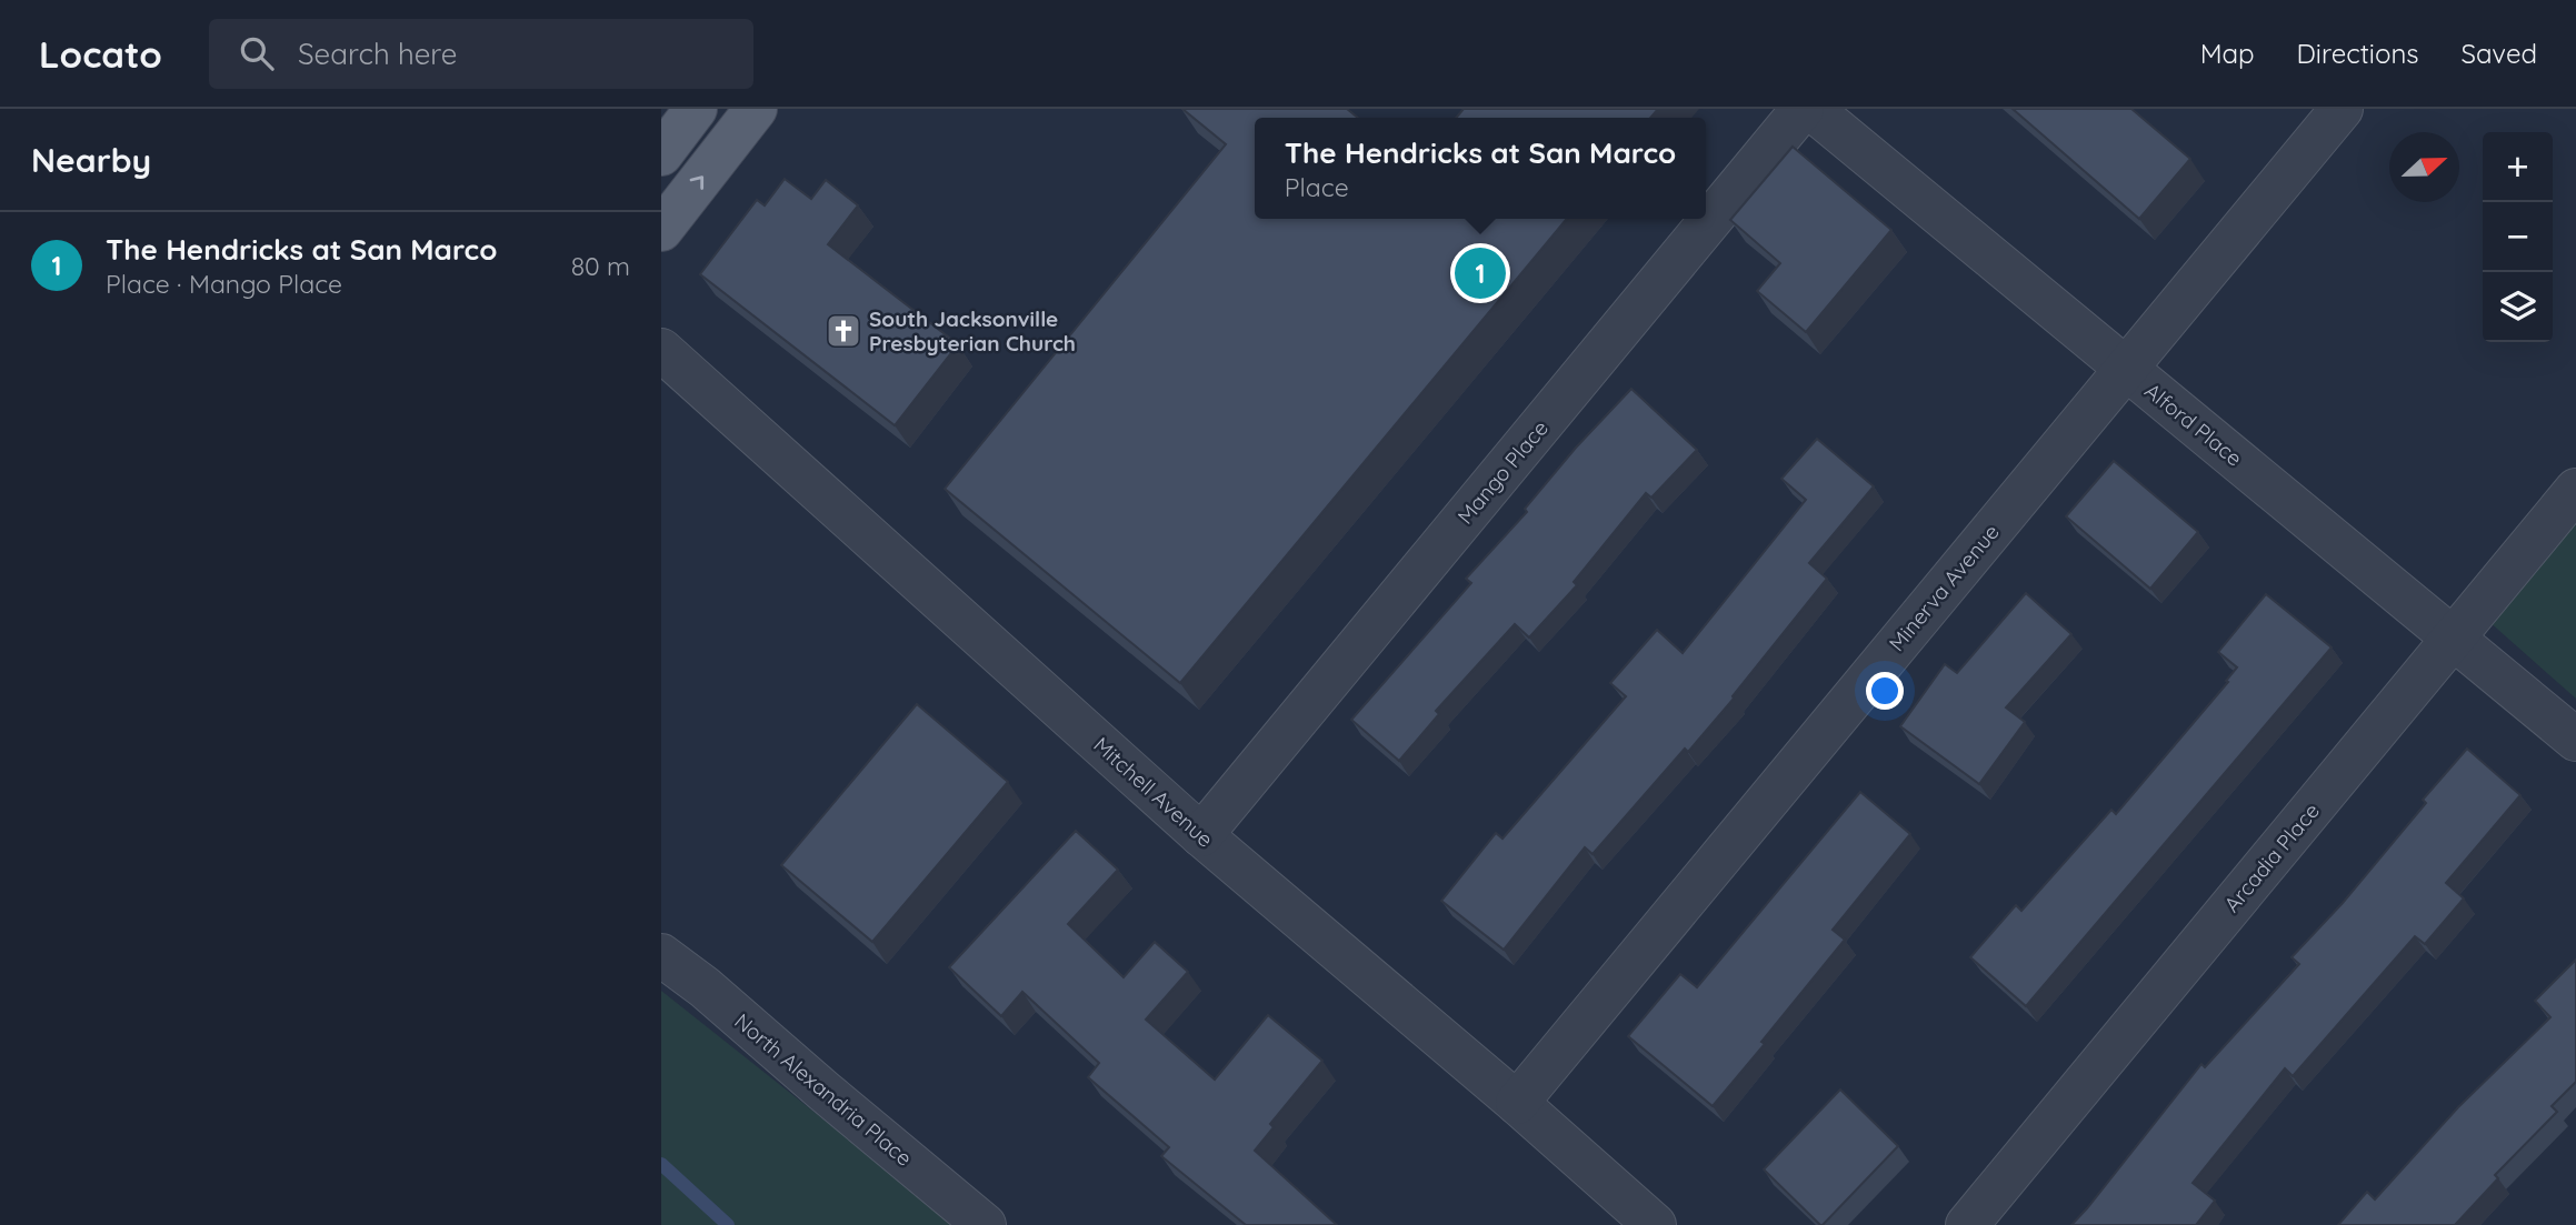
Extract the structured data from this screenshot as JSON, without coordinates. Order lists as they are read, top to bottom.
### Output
{
  "streets": {
    "street": [
      "Alford Place",
      "Mango Place",
      "Minerva Avenue",
      "Mitchell Avenue",
      "Arcadia Place",
      "North Alexandria Place"
    ]
  },
  "crossings": [
    ["Alford Place", "Minerva Avenue"],
    ["Alford Place", "Arcadia Place"],
    ["Mango Place", "Mitchell Avenue"],
    ["Minerva Avenue", "Mitchell Avenue"]
  ],
  "places": {
    "church": ["South Jacksonville Presbyterian Church"]
  },
  "north": "right",
  "page": {
    "header": "Locato",
    "search": "Search here",
    "nav": ["Map", "Directions", "Saved"],
    "heading": "Nearby",
    "popup": ["The Hendricks at San Marco", "Place"],
    "map_buttons": ["+", "−"],
    "list": [
      {
        "mark": "1",
        "name": "The Hendricks at San Marco",
        "note": "Place · Mango Place",
        "value": "80 m"
      }
    ],
    "pins": "1"
  }
}
